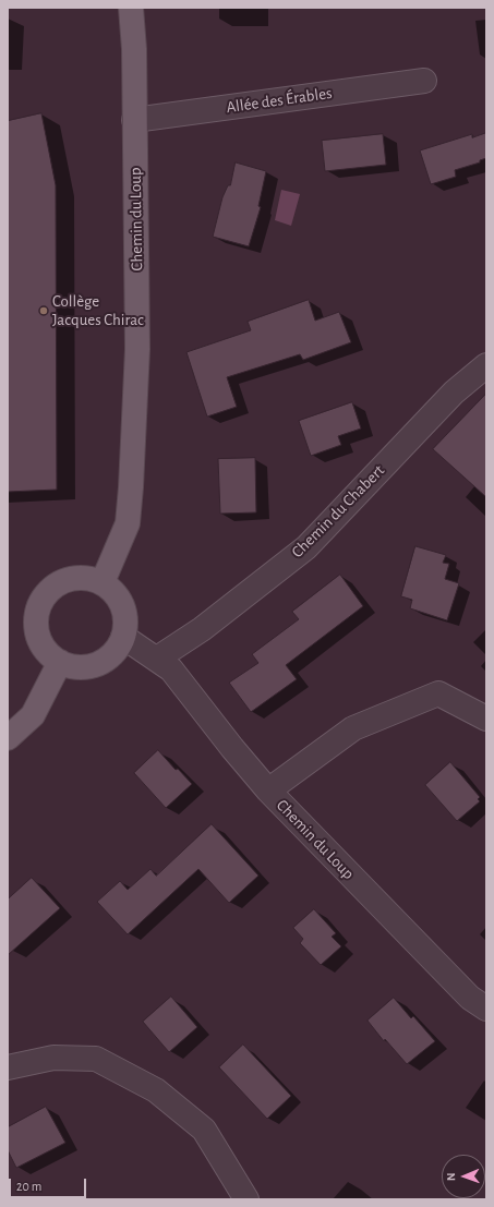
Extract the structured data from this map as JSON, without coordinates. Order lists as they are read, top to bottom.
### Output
{
  "streets": {
    "main road": ["Chemin du Loup"],
    "street": ["Allée des Érables", "Chemin du Chabert"]
  },
  "crossings": [
    ["Allée des Érables", "Chemin du Loup"],
    ["Chemin du Loup", "Chemin du Chabert"]
  ],
  "places": ["Collège Jacques Chirac"],
  "scale_bar": "20 m",
  "north": "left"
}
